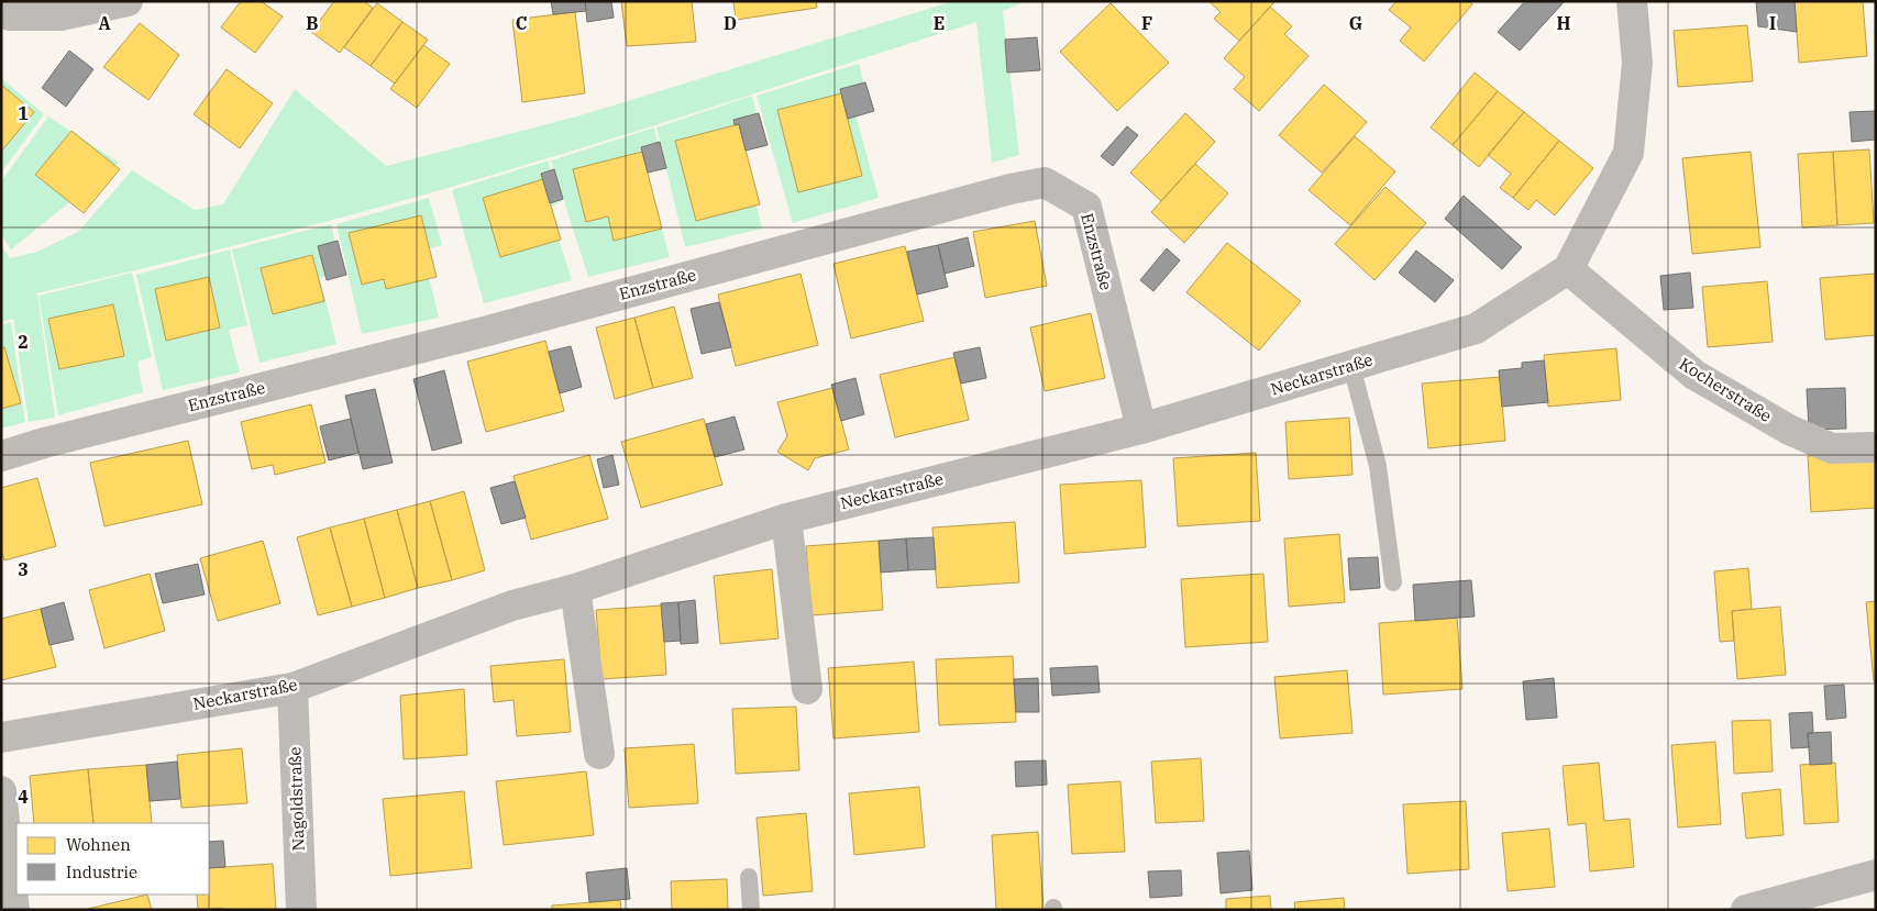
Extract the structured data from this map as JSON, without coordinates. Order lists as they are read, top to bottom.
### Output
{
  "streets": {
    "street": [
      "Enzstraße",
      "Neckarstraße",
      "Kocherstraße",
      "Nagoldstraße"
    ]
  },
  "crossings": [
    ["Enzstraße", "Neckarstraße"],
    ["Neckarstraße", "Kocherstraße"],
    ["Neckarstraße", "Nagoldstraße"]
  ],
  "legend": ["Wohnen", "Industrie"],
  "grid": {
    "columns": [
      "A",
      "B",
      "C",
      "D",
      "E",
      "F",
      "G",
      "H",
      "I"
    ],
    "rows": [
      "1",
      "2",
      "3",
      "4"
    ]
  }
}
